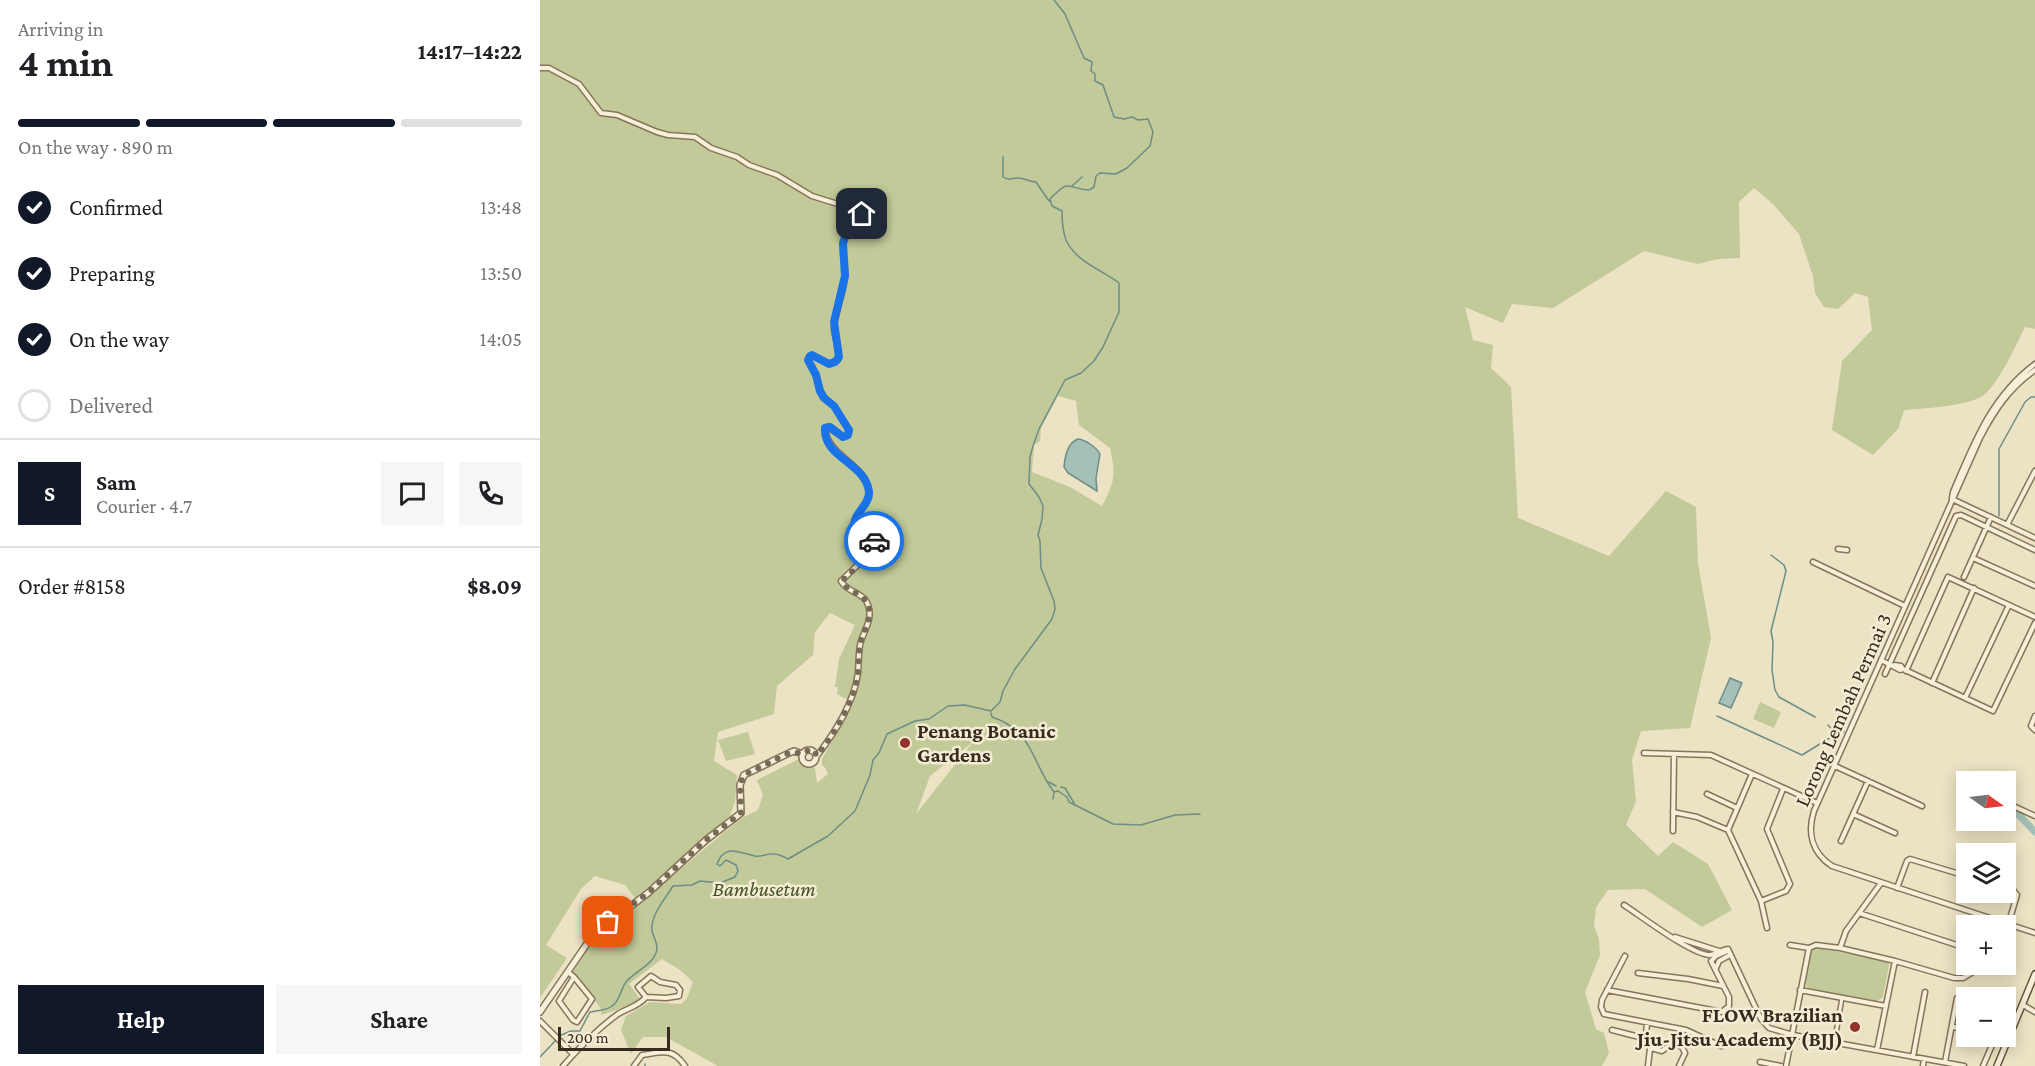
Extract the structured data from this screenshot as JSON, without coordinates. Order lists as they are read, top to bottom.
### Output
{
  "streets": {
    "street": ["Lorong Lembah Permai 3"]
  },
  "parks": ["Bambusetum"],
  "places": ["Penang Botanic Gardens", "FLOW Brazilian Jiu-Jitsu Academy (BJJ)"],
  "scale_bar": "200 m",
  "north": "right",
  "page": {
    "heading": ["4 min", "Arriving in", "14:17–14:22"],
    "panel": [
      "Sam",
      "Courier · 4.7",
      "Order #8158",
      "$8.09"
    ],
    "bar": "On the way · 890 m",
    "list": [
      ["Confirmed", "13:48"],
      ["Preparing", "13:50"],
      ["On the way", "14:05"],
      "Delivered"
    ],
    "round": "S",
    "map_buttons": ["+", "−"],
    "buttons": ["Help", "Share"],
    "scale": "200 m"
  }
}
